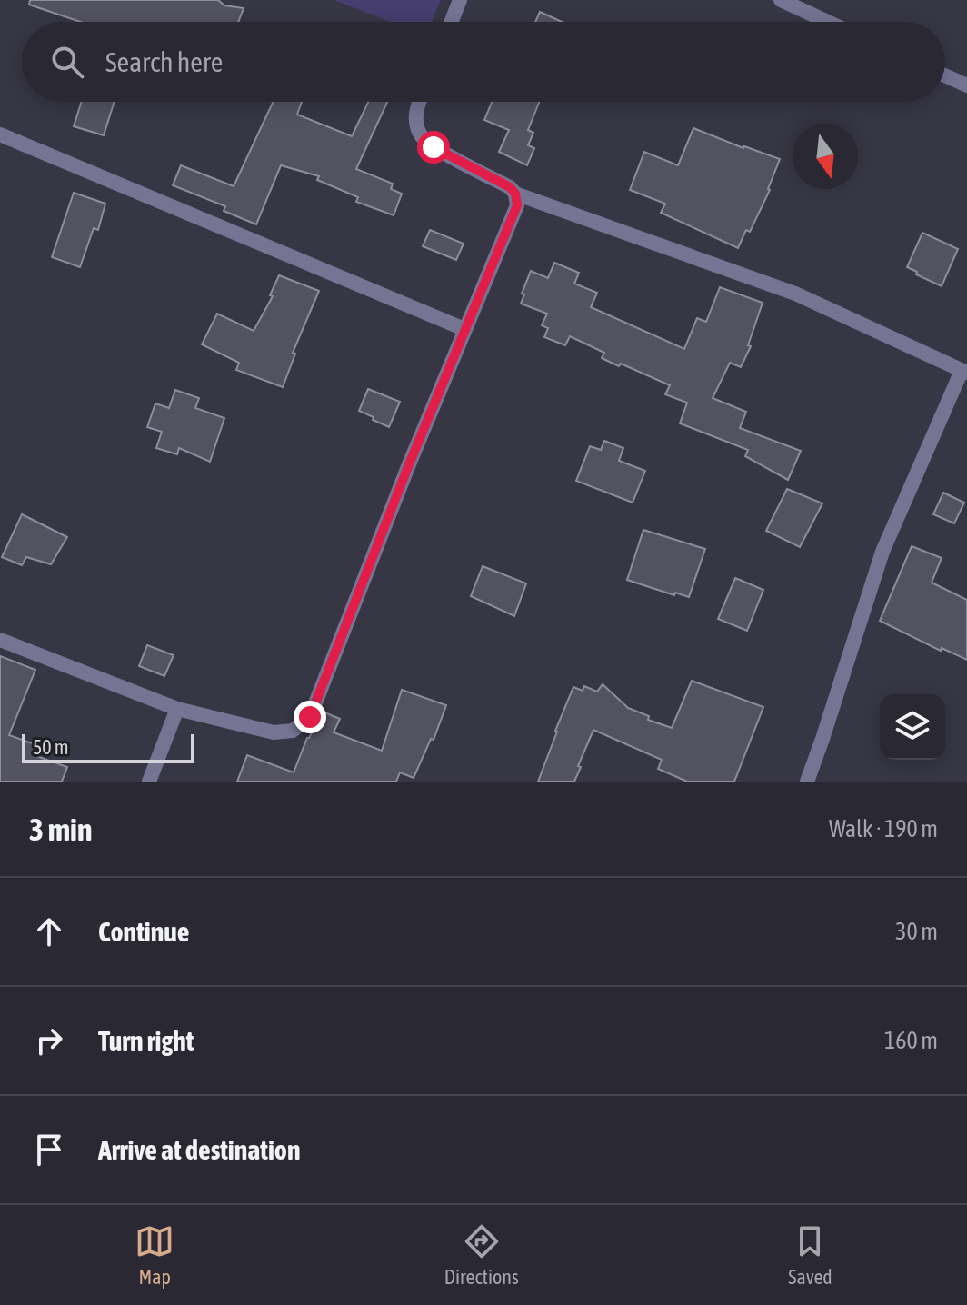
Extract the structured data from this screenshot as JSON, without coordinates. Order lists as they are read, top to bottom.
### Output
{
  "scale_bar": "50 m",
  "north": "bottom",
  "page": {
    "search": "Search here",
    "scale": "50 m",
    "heading": ["3 min", "Walk · 190 m"],
    "list": [
      ["Continue", "30 m"],
      ["Turn right", "160 m"],
      "Arrive at destination"
    ],
    "nav": ["Map", "Directions", "Saved"]
  }
}
